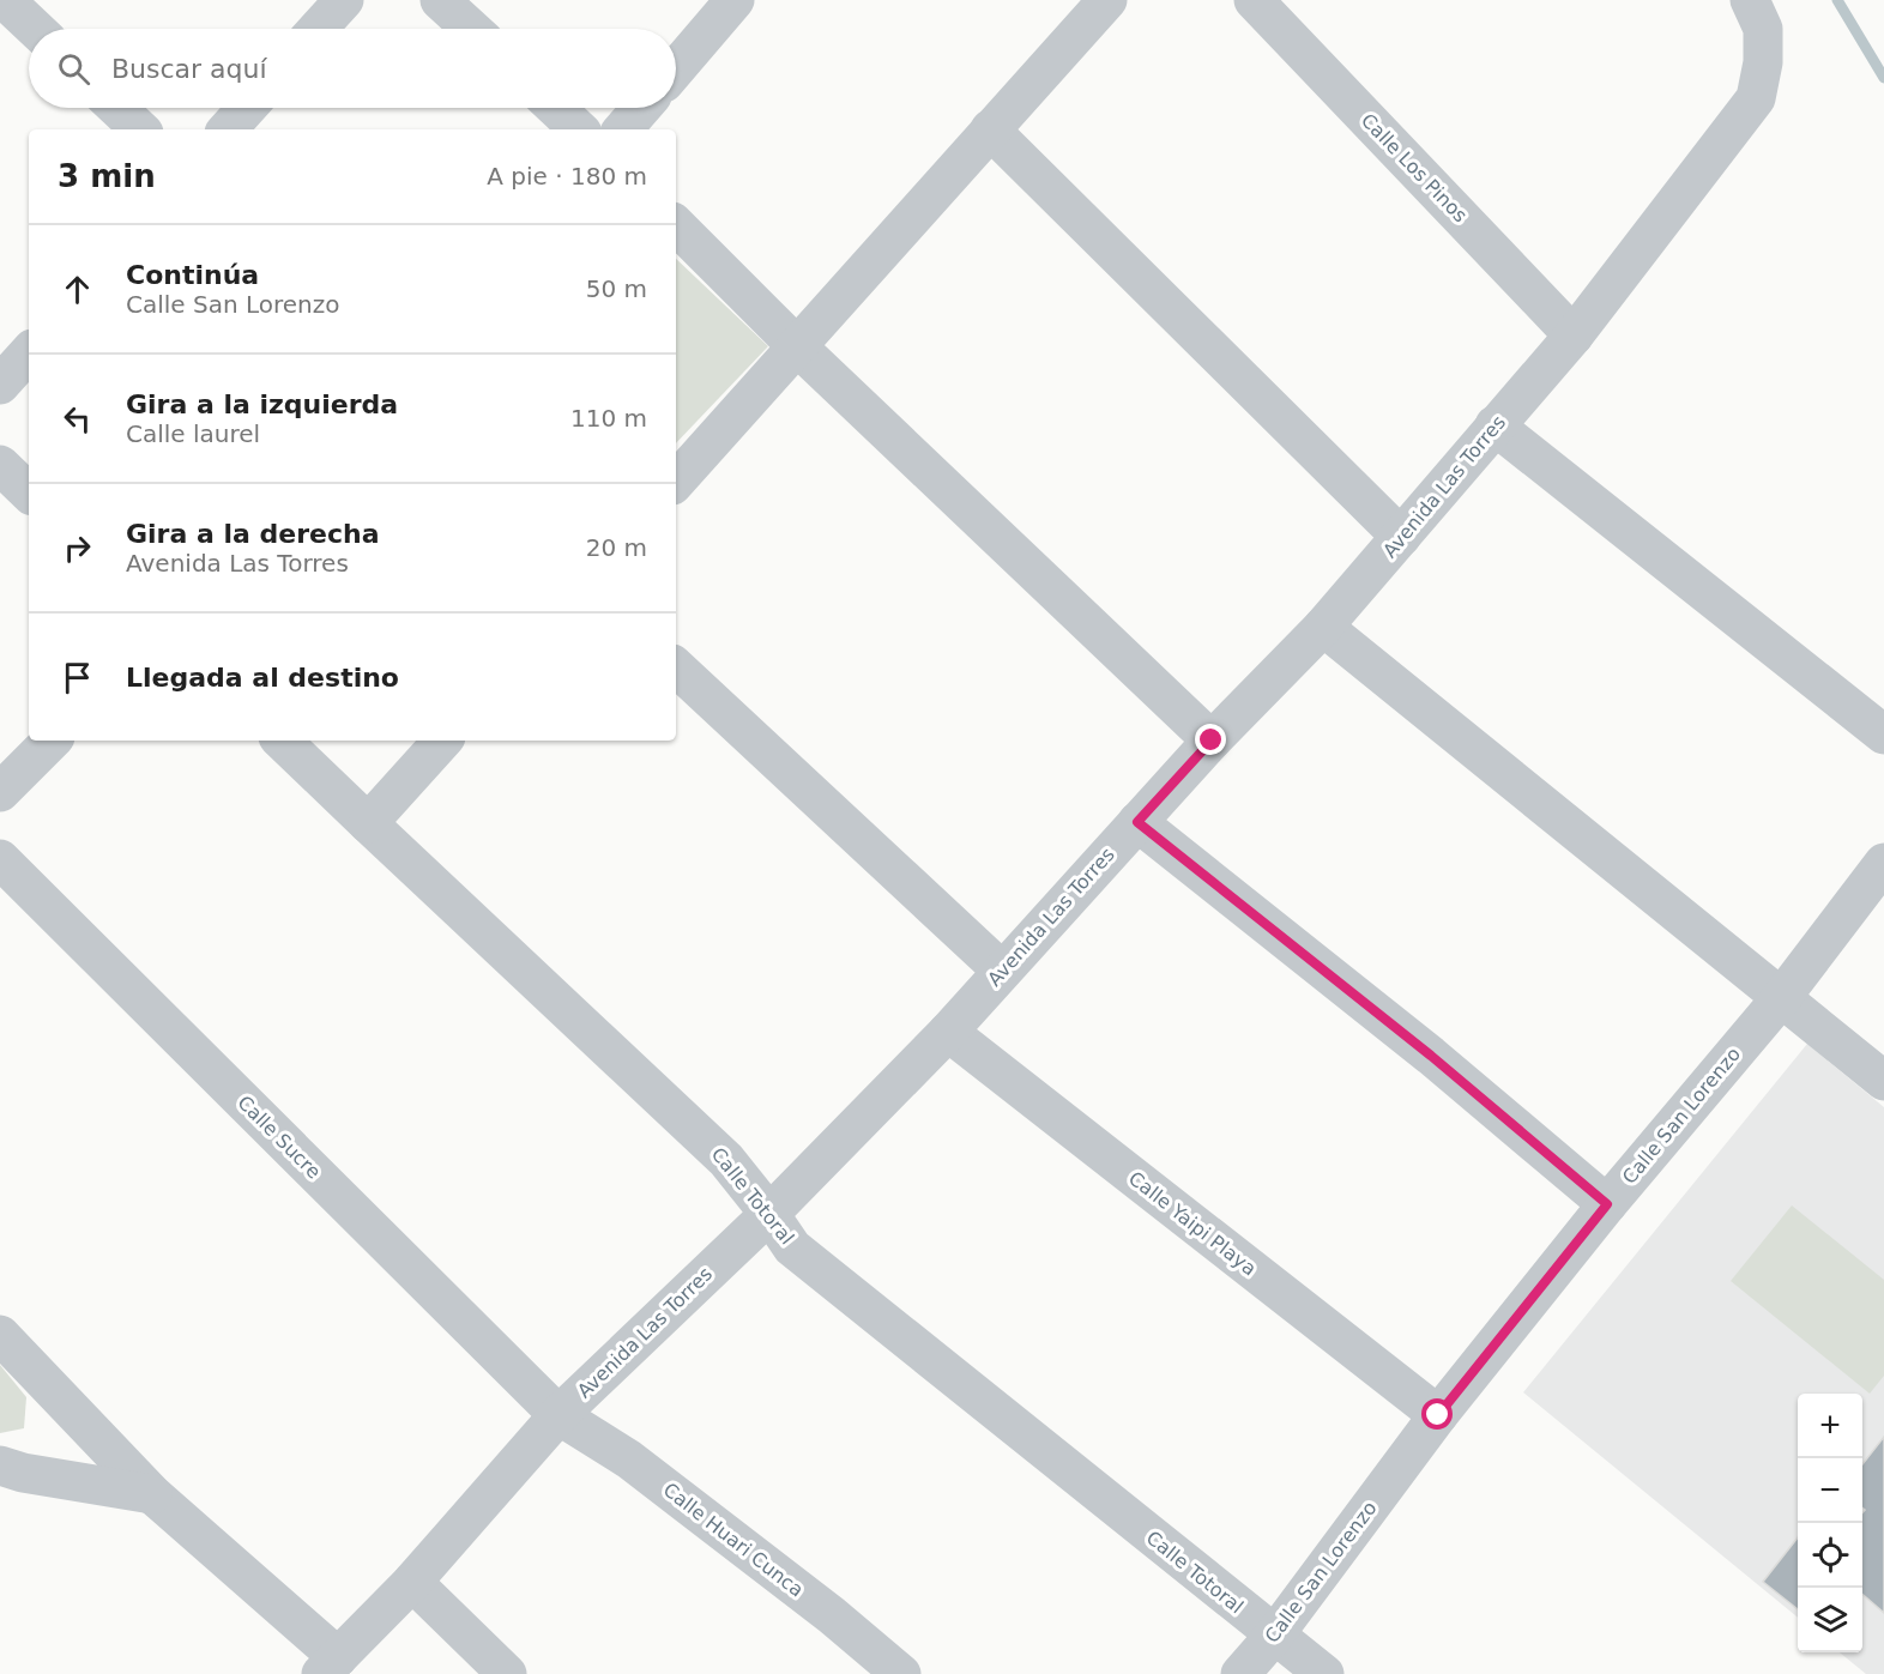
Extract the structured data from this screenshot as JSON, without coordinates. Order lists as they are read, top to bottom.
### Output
{
  "streets": {
    "street": [
      "Calle Los Pinos",
      "Avenida Las Torres",
      "Calle San Lorenzo",
      "Calle Sucre",
      "Calle Totoral",
      "Calle Yaipi Playa",
      "Calle Huari Cunca"
    ]
  },
  "crossings": [
    ["Calle Los Pinos", "Avenida Las Torres"],
    ["Avenida Las Torres", "Calle Sucre"],
    ["Avenida Las Torres", "Calle Totoral"],
    ["Avenida Las Torres", "Calle Yaipi Playa"],
    ["Avenida Las Torres", "Calle Huari Cunca"],
    ["Calle San Lorenzo", "Calle Totoral"],
    ["Calle San Lorenzo", "Calle Yaipi Playa"],
    ["Calle Sucre", "Calle Huari Cunca"]
  ],
  "page": {
    "search": "Buscar aquí",
    "heading": ["3 min", "A pie · 180 m"],
    "list": [
      ["Continúa", "Calle San Lorenzo", "50 m"],
      ["Gira a la izquierda", "Calle laurel", "110 m"],
      ["Gira a la derecha", "Avenida Las Torres", "20 m"],
      "Llegada al destino"
    ],
    "map_buttons": ["+", "−"]
  }
}
